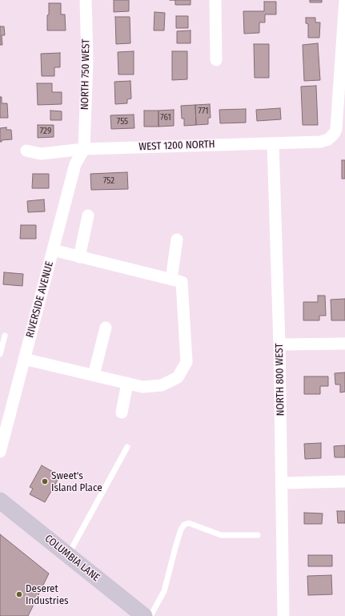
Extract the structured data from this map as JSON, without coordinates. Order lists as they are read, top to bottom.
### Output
{
  "streets": {
    "main road": ["COLUMBIA LANE"],
    "street": [
      "NORTH 750 WEST",
      "WEST 1200 NORTH",
      "RIVERSIDE AVENUE",
      "NORTH 800 WEST"
    ]
  },
  "crossings": [
    ["NORTH 750 WEST", "WEST 1200 NORTH"],
    ["NORTH 750 WEST", "RIVERSIDE AVENUE"],
    ["WEST 1200 NORTH", "RIVERSIDE AVENUE"],
    ["WEST 1200 NORTH", "NORTH 800 WEST"]
  ],
  "places": ["Sweet's Island Place", "Deseret Industries"],
  "house_numbers": [
    "771",
    "761",
    "755",
    "729",
    "752"
  ]
}
